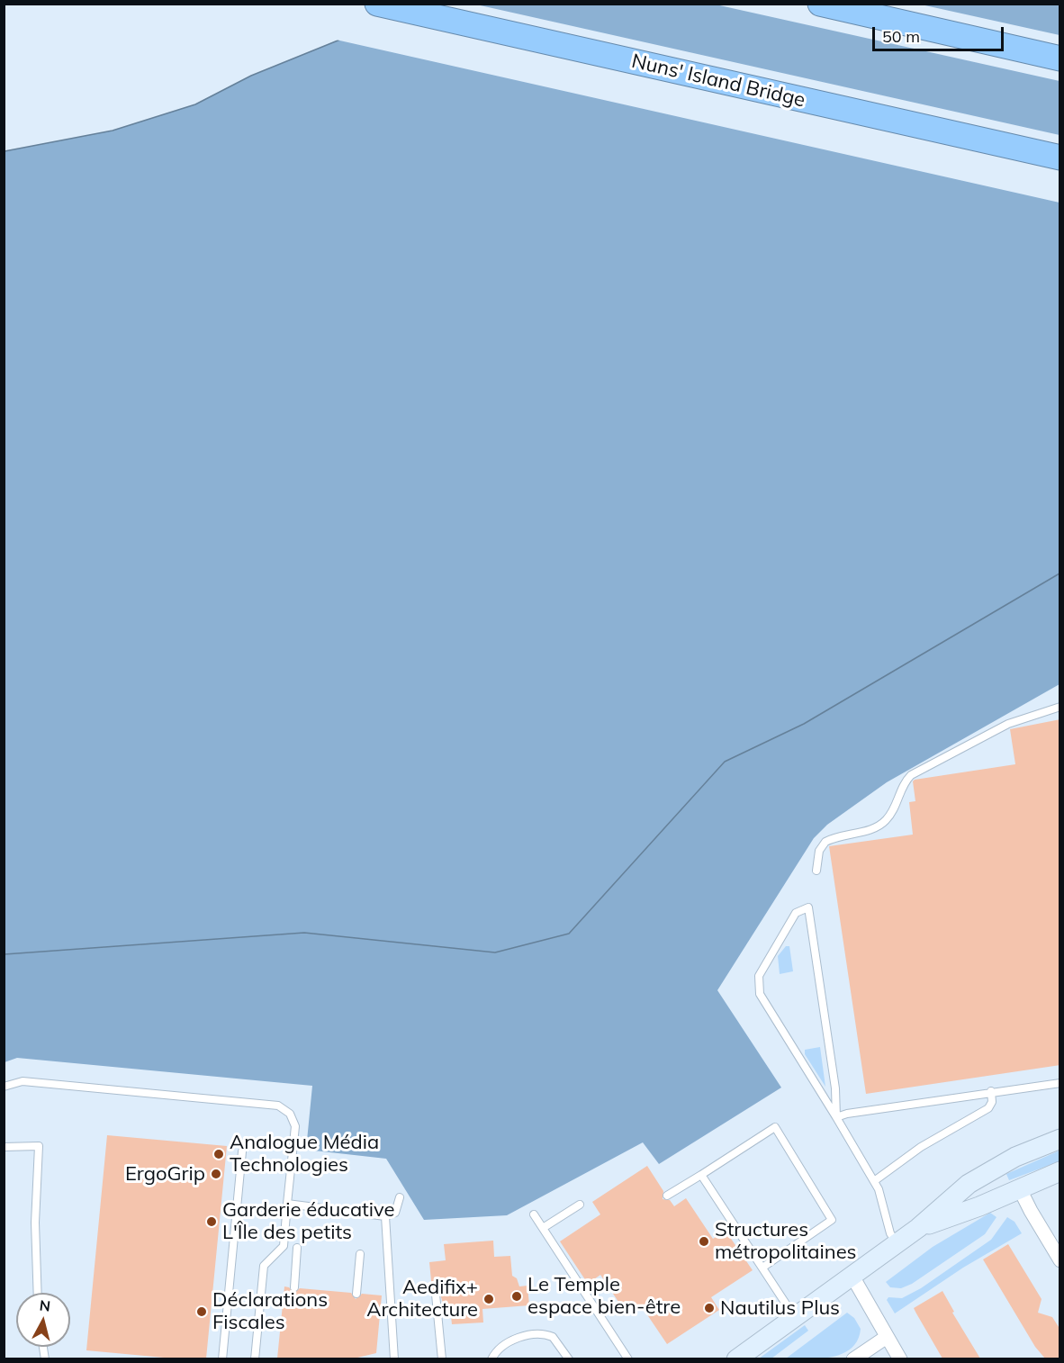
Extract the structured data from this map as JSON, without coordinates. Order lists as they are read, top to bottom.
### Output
{
  "streets": {
    "highway": ["Nuns' Island Bridge"]
  },
  "places": [
    "Analogue Média Technologies",
    "ErgoGrip",
    "Garderie éducative L'Île des petits",
    "Structures métropolitaines",
    "Le Temple espace bien-être",
    "Aedifix+ Architecture",
    "Nautilus Plus",
    "Déclarations Fiscales"
  ],
  "scale_bar": "50 m",
  "north": "top"
}
